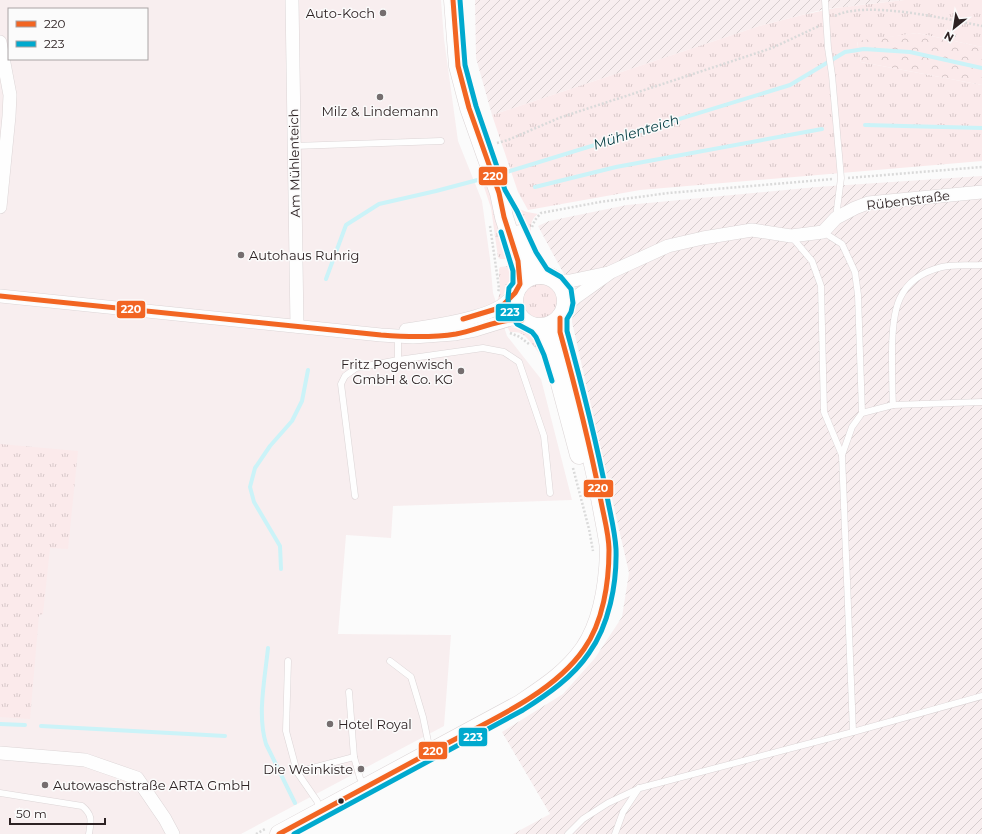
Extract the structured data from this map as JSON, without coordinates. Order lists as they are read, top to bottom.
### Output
{
  "streets": {
    "street": ["Am Mühlenteich", "Rübenstraße"]
  },
  "water": ["Mühlenteich"],
  "places": [
    "Auto-Koch",
    "Milz & Lindemann",
    "Autohaus Ruhrig",
    "Fritz Pogenwisch GmbH & Co. KG",
    "Hotel Royal",
    "Die Weinkiste",
    "Autowaschstraße ARTA GmbH"
  ],
  "lines": ["transit line 220", "transit line 223"],
  "legend": ["220", "223"],
  "scale_bar": "50 m",
  "north": "bottom left"
}
